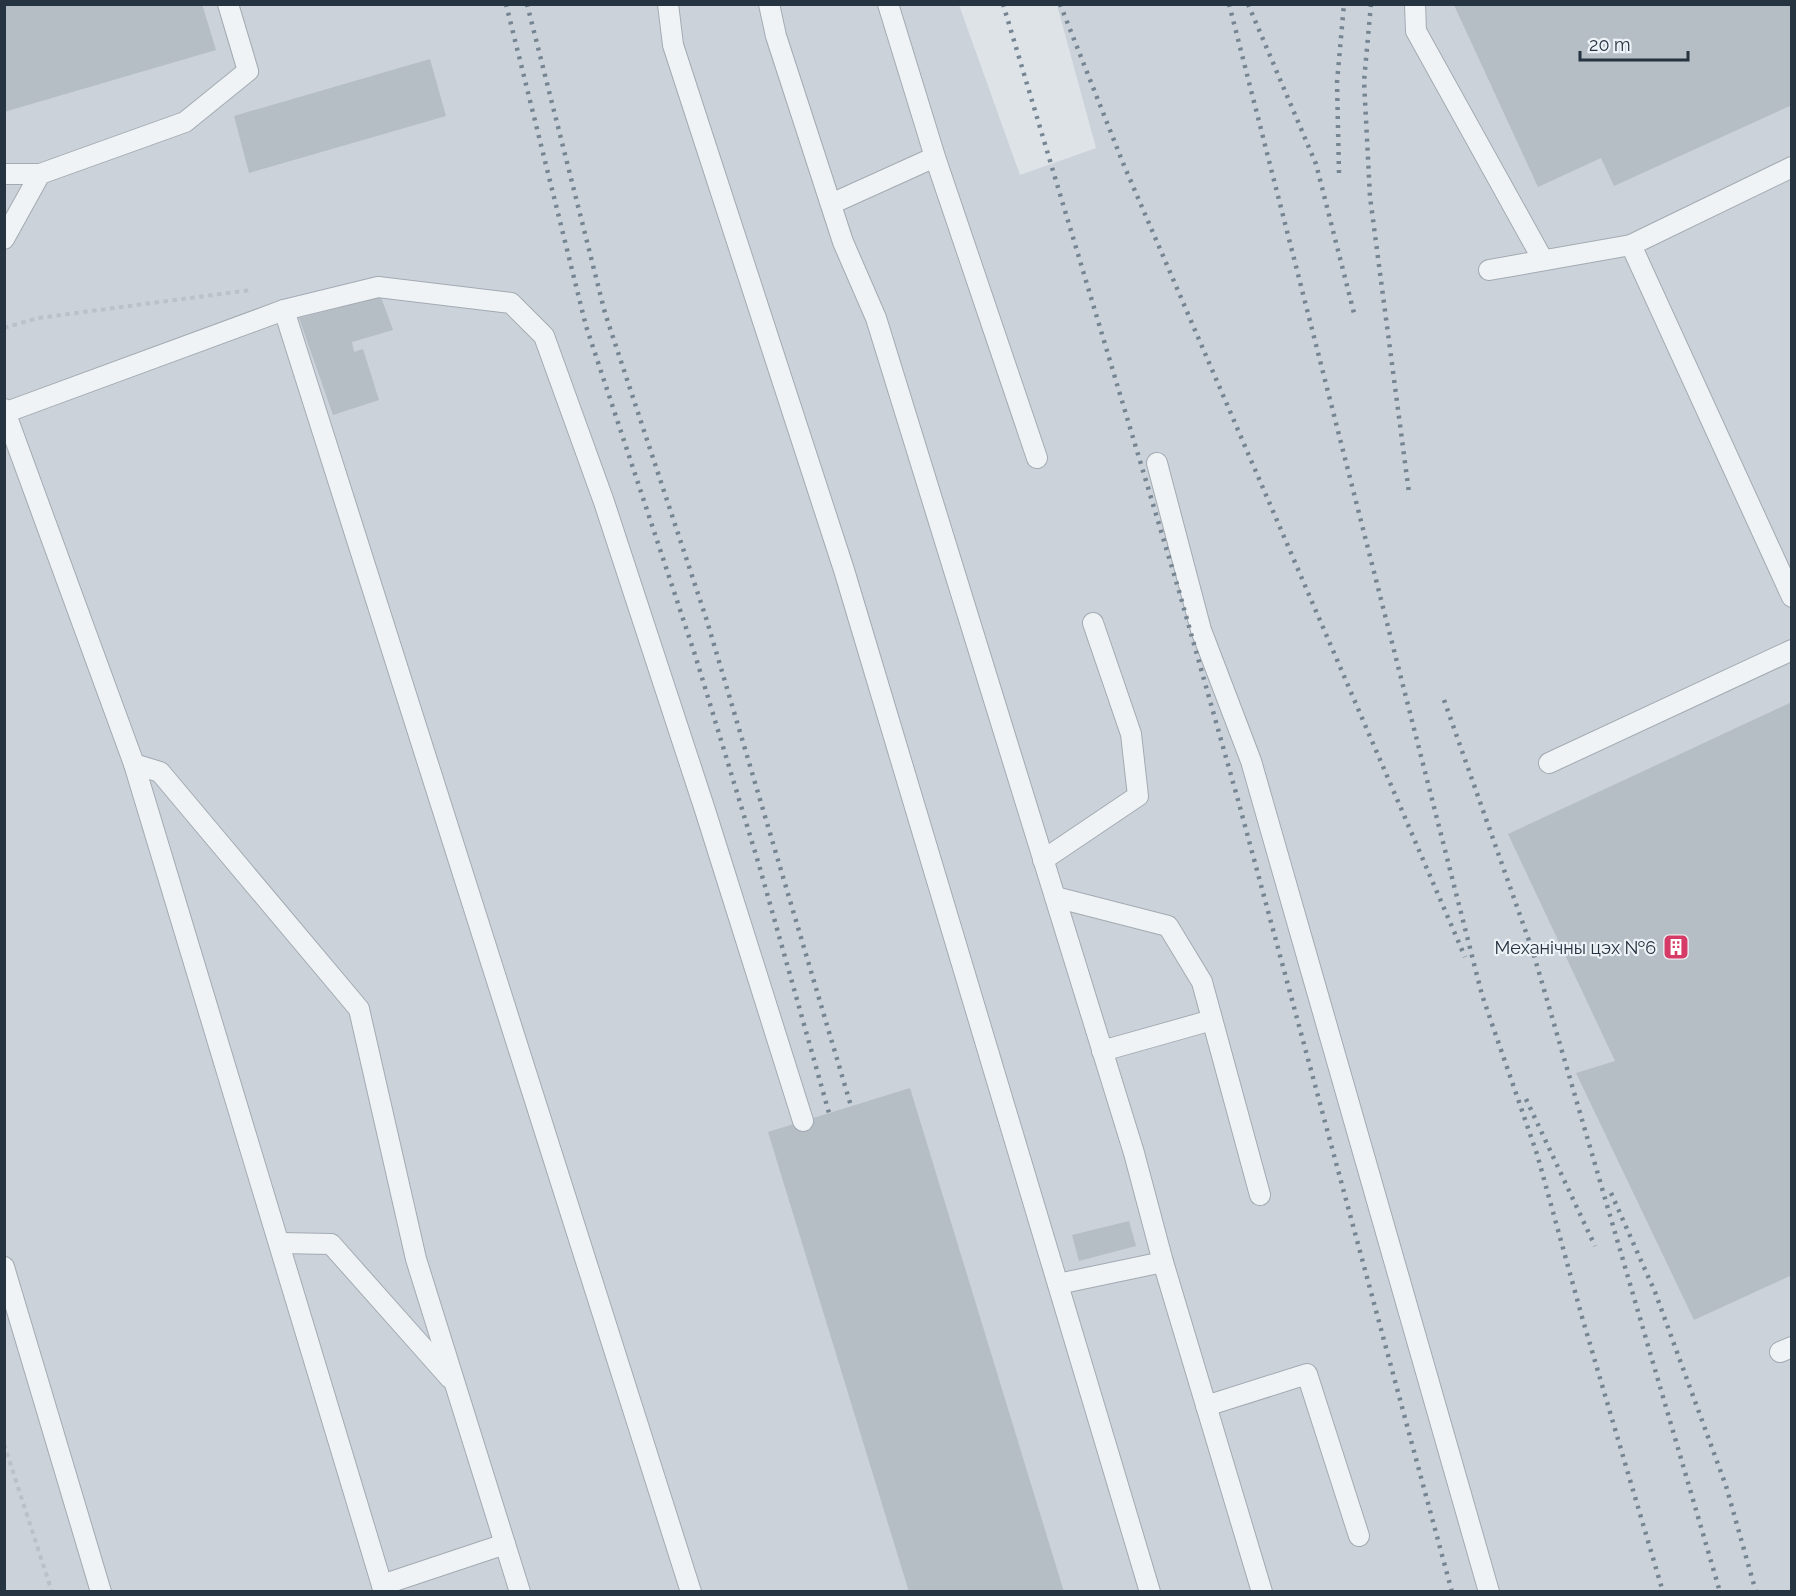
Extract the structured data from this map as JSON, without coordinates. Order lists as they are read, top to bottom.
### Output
{
  "places": {
    "building": ["Механічны цэх №6"]
  },
  "scale_bar": "20 m"
}
